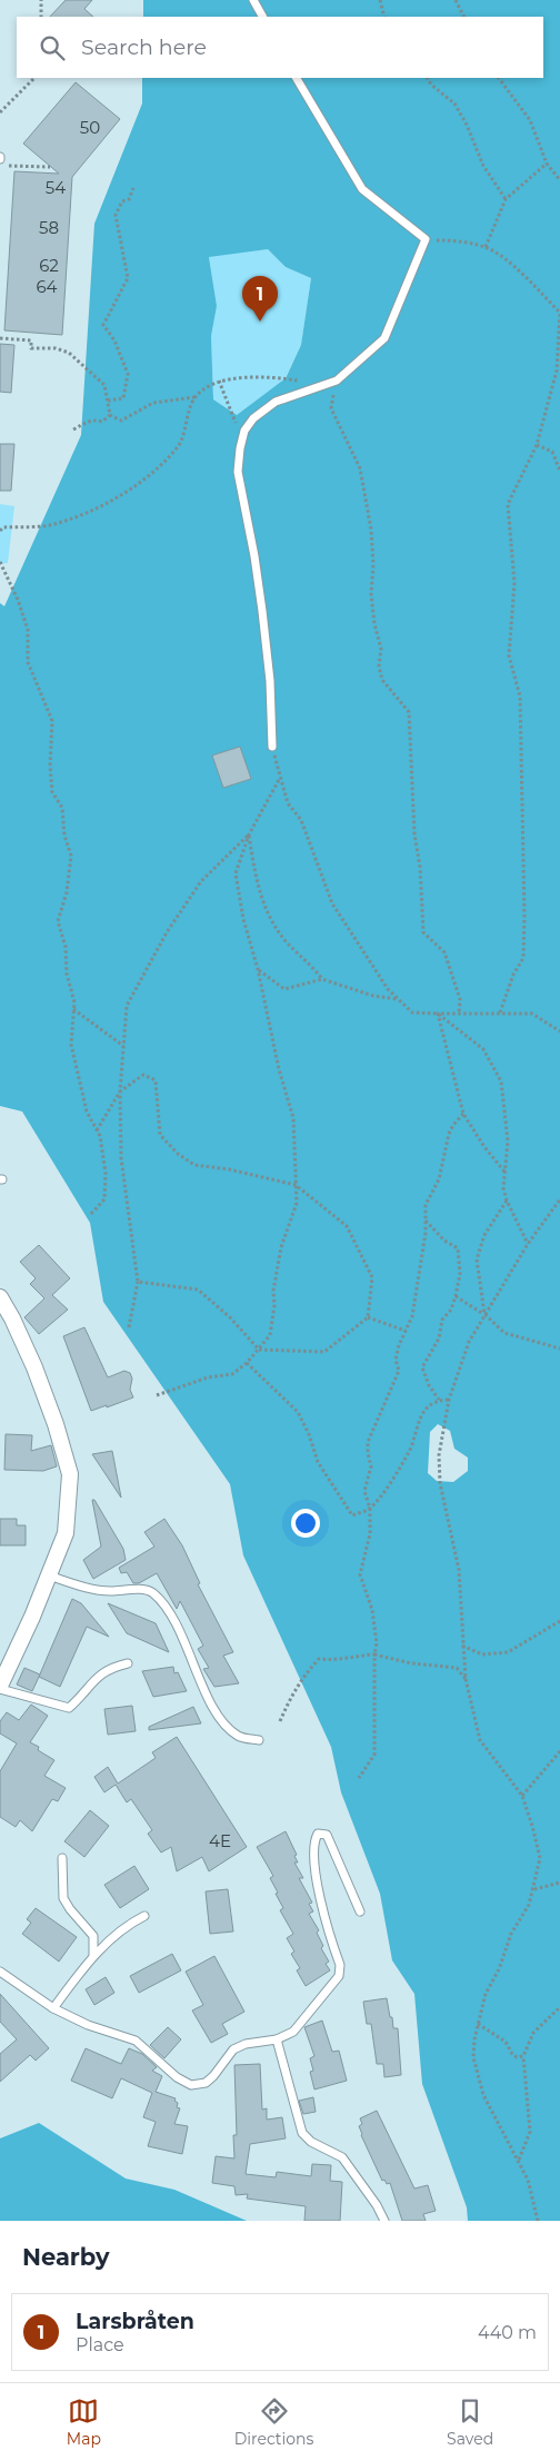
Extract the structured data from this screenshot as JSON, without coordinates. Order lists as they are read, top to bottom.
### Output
{
  "house_numbers": [
    "50",
    "54",
    "58",
    "62",
    "64",
    "4E"
  ],
  "page": {
    "search": "Search here",
    "pins": "1",
    "heading": "Nearby",
    "list": [
      {
        "mark": "1",
        "name": "Larsbråten",
        "note": "Place",
        "value": "440 m"
      }
    ],
    "nav": ["Map", "Directions", "Saved"]
  }
}
